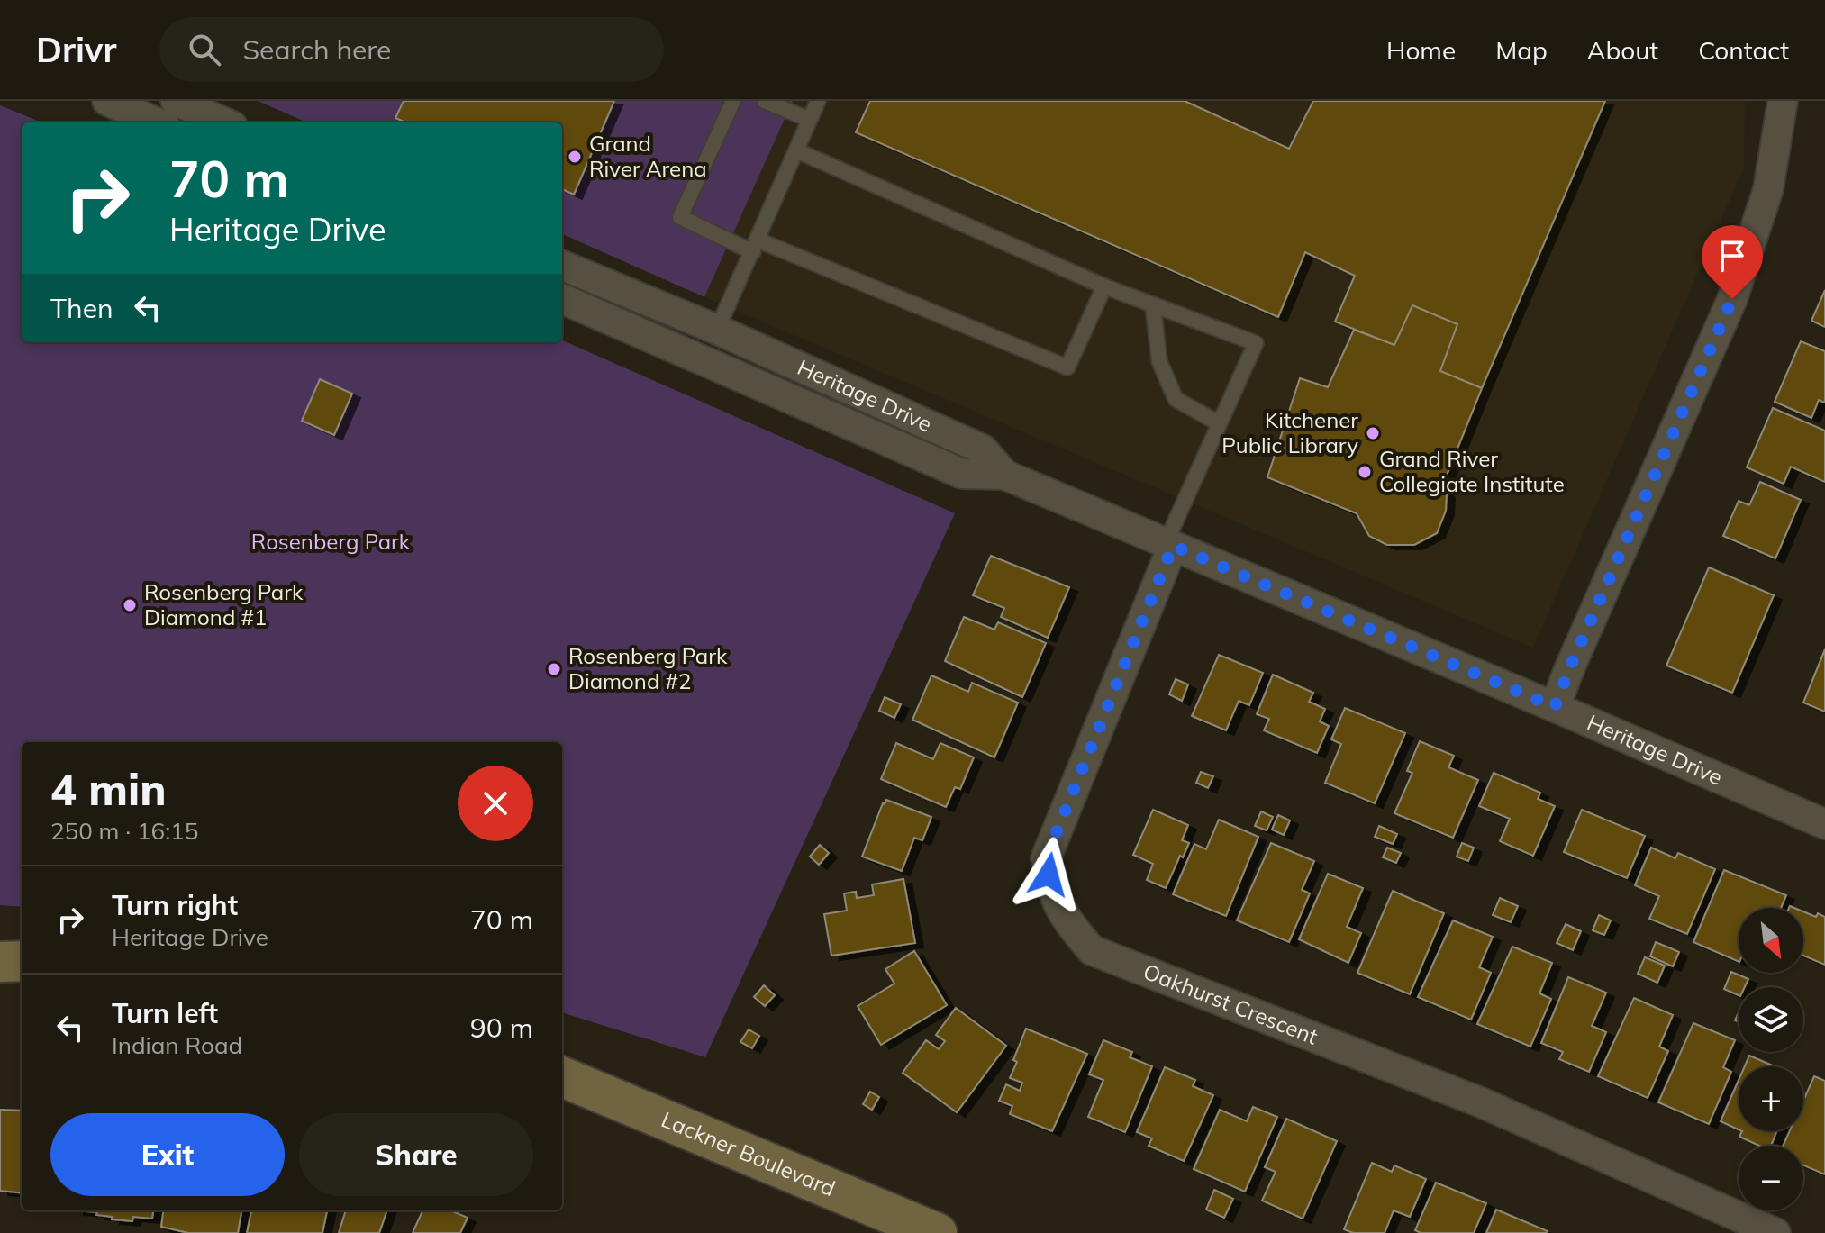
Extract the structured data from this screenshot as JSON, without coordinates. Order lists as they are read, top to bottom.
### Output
{
  "streets": {
    "main road": ["Lackner Boulevard"],
    "street": ["Heritage Drive", "Oakhurst Crescent"]
  },
  "crossings": [
    ["Heritage Drive", "Oakhurst Crescent"]
  ],
  "parks": ["Rosenberg Park"],
  "places": [
    "Grand River Arena",
    "Kitchener Public Library",
    "Grand River Collegiate Institute",
    "Rosenberg Park Diamond #1",
    "Rosenberg Park Diamond #2"
  ],
  "north": "bottom right",
  "page": {
    "header": "Drivr",
    "search": "Search here",
    "nav": [
      "Home",
      "Map",
      "About",
      "Contact"
    ],
    "turn": ["70 m", "Heritage Drive"],
    "then": "Then",
    "heading": ["4 min", "250 m · 16:15"],
    "list": [
      {
        "name": "Turn right",
        "note": "Heritage Drive",
        "value": "70 m"
      },
      {
        "name": "Turn left",
        "note": "Indian Road",
        "value": "90 m"
      }
    ],
    "map_buttons": ["+", "−"],
    "buttons": ["Exit", "Share"]
  }
}
